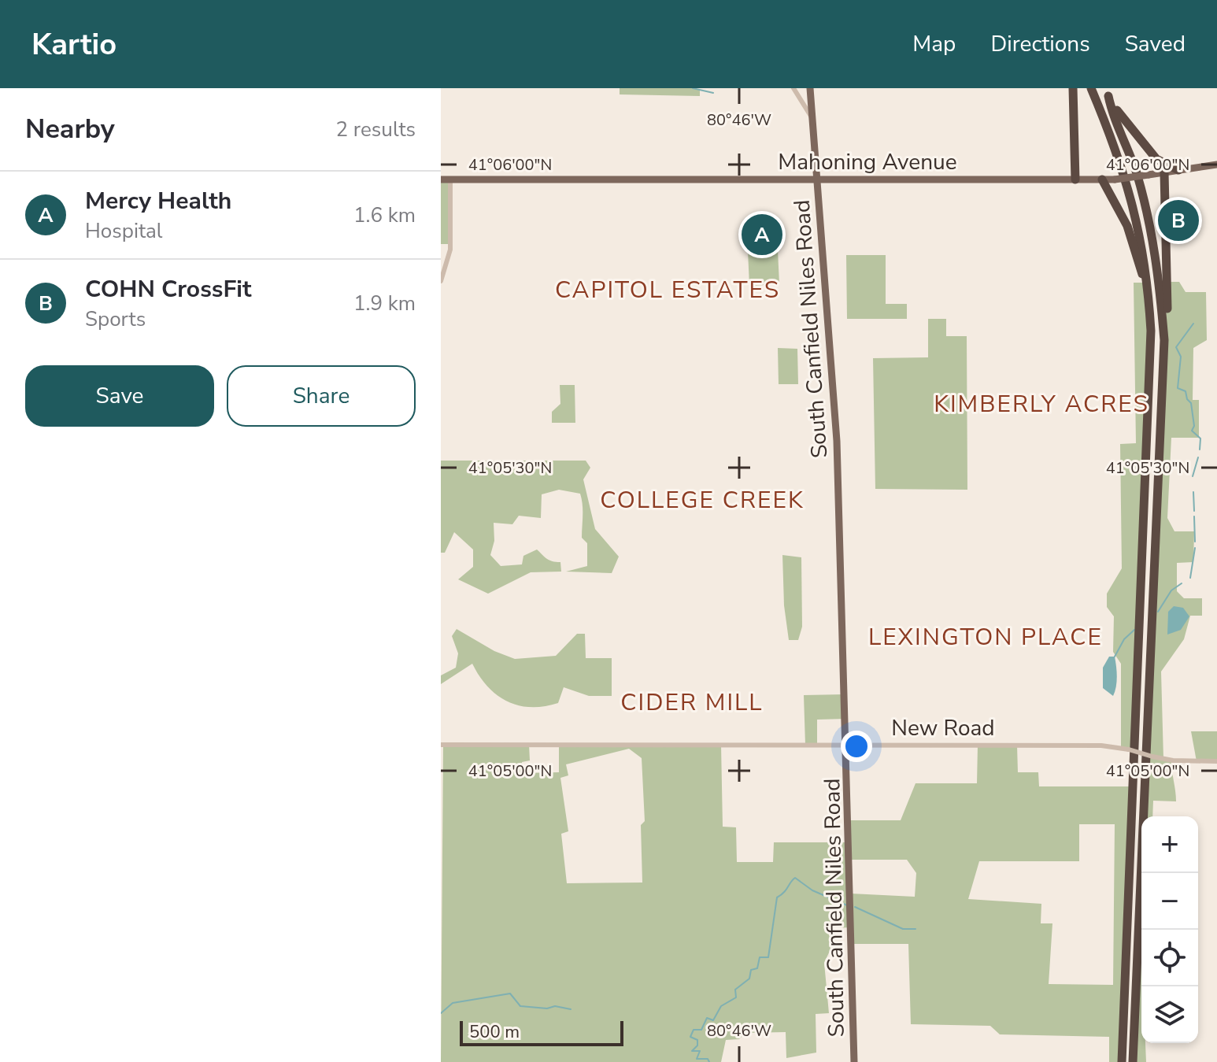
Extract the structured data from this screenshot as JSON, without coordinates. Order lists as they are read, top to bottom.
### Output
{
  "streets": {
    "main road": ["Mahoning Avenue", "South Canfield Niles Road"],
    "street": ["New Road"]
  },
  "crossings": [
    ["Mahoning Avenue", "South Canfield Niles Road"],
    ["South Canfield Niles Road", "New Road"]
  ],
  "districts": [
    "CAPITOL ESTATES",
    "KIMBERLY ACRES",
    "COLLEGE CREEK",
    "LEXINGTON PLACE",
    "CIDER MILL"
  ],
  "scale_bar": "500 m",
  "page": {
    "header": "Kartio",
    "nav": ["Map", "Directions", "Saved"],
    "heading": ["Nearby", "2 results"],
    "list": [
      {
        "mark": "A",
        "name": "Mercy Health",
        "note": "Hospital",
        "value": "1.6 km"
      },
      {
        "mark": "B",
        "name": "COHN CrossFit",
        "note": "Sports",
        "value": "1.9 km"
      }
    ],
    "pins": ["B", "A"],
    "buttons": ["Save", "Share"],
    "map_buttons": ["+", "−"],
    "scale": "500 m"
  },
  "coordinates": [
    "80°46'W",
    "41°06'00\"N",
    "41°05'30\"N",
    "41°05'00\"N"
  ]
}
